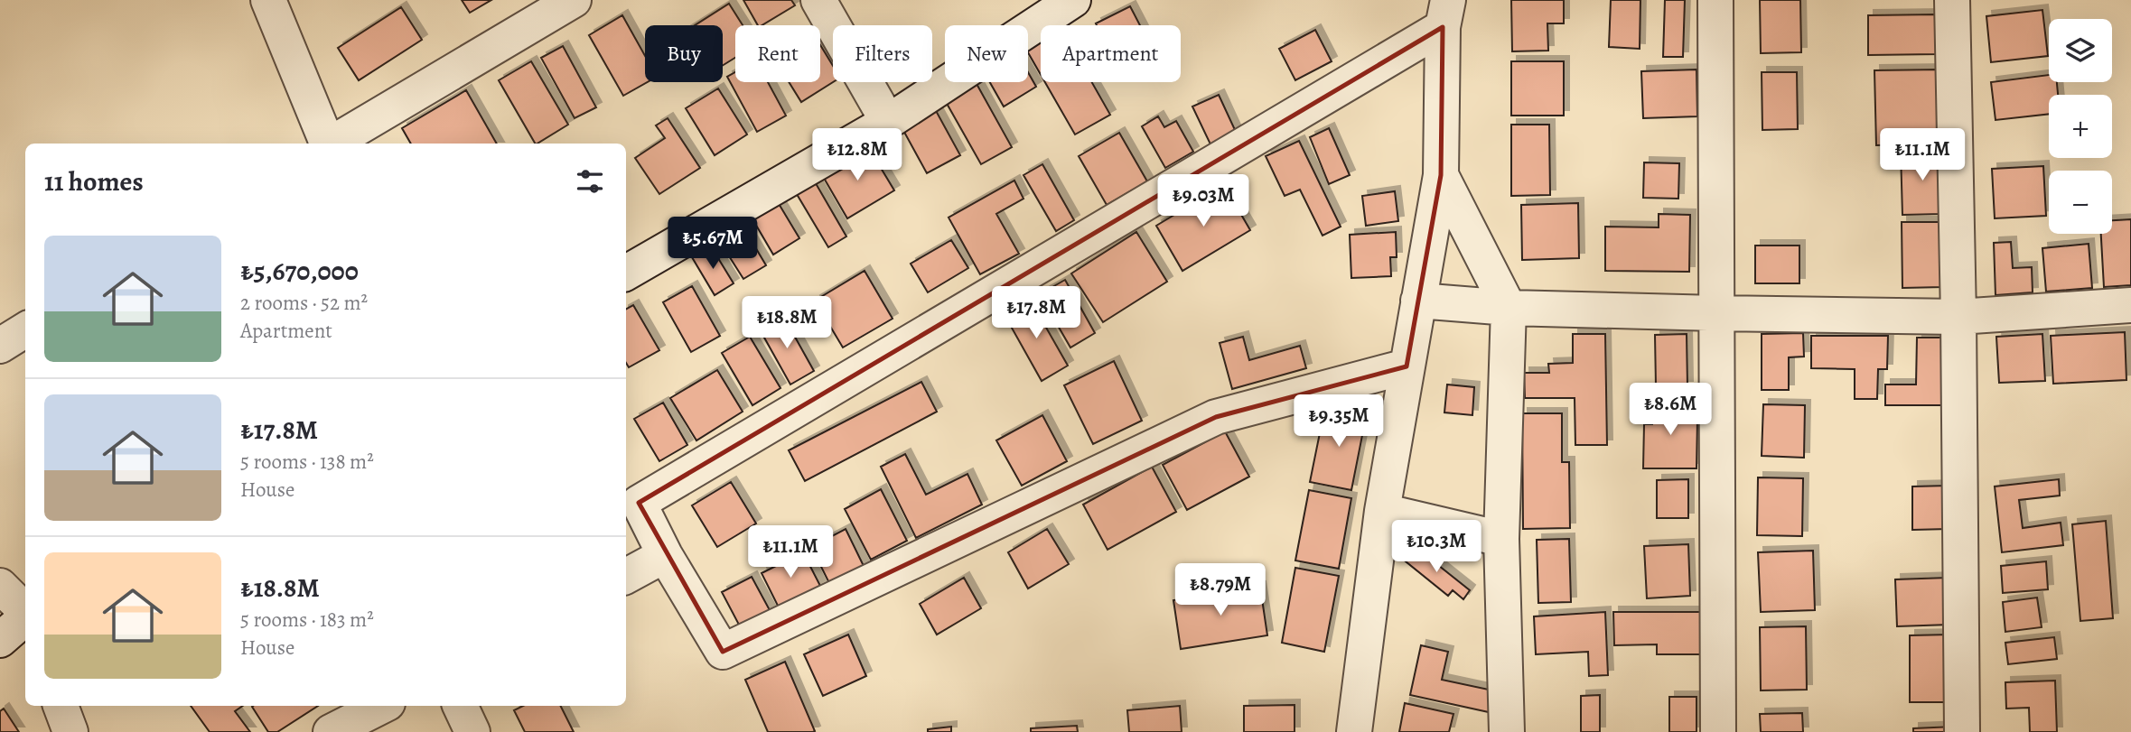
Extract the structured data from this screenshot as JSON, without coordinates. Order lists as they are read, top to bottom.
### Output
{
  "page": {
    "map_buttons": ["+", "−"],
    "chip": [
      "Buy",
      "Rent",
      "Filters",
      "New",
      "Apartment"
    ],
    "price": [
      "₺12.8M",
      "₺11.1M",
      "₺9.03M",
      "₺5.67M",
      "₺17.8M",
      "₺18.8M",
      "₺8.6M",
      "₺9.35M",
      "₺10.3M",
      "₺11.1M",
      "₺8.79M"
    ],
    "heading": "11 homes",
    "list": [
      {
        "name": "₺5,670,000",
        "note": "2 rooms · 52 m² · Apartment"
      },
      {
        "name": "₺17.8M",
        "note": "5 rooms · 138 m² · House"
      },
      {
        "name": "₺18.8M",
        "note": "5 rooms · 183 m² · House"
      }
    ]
  }
}
